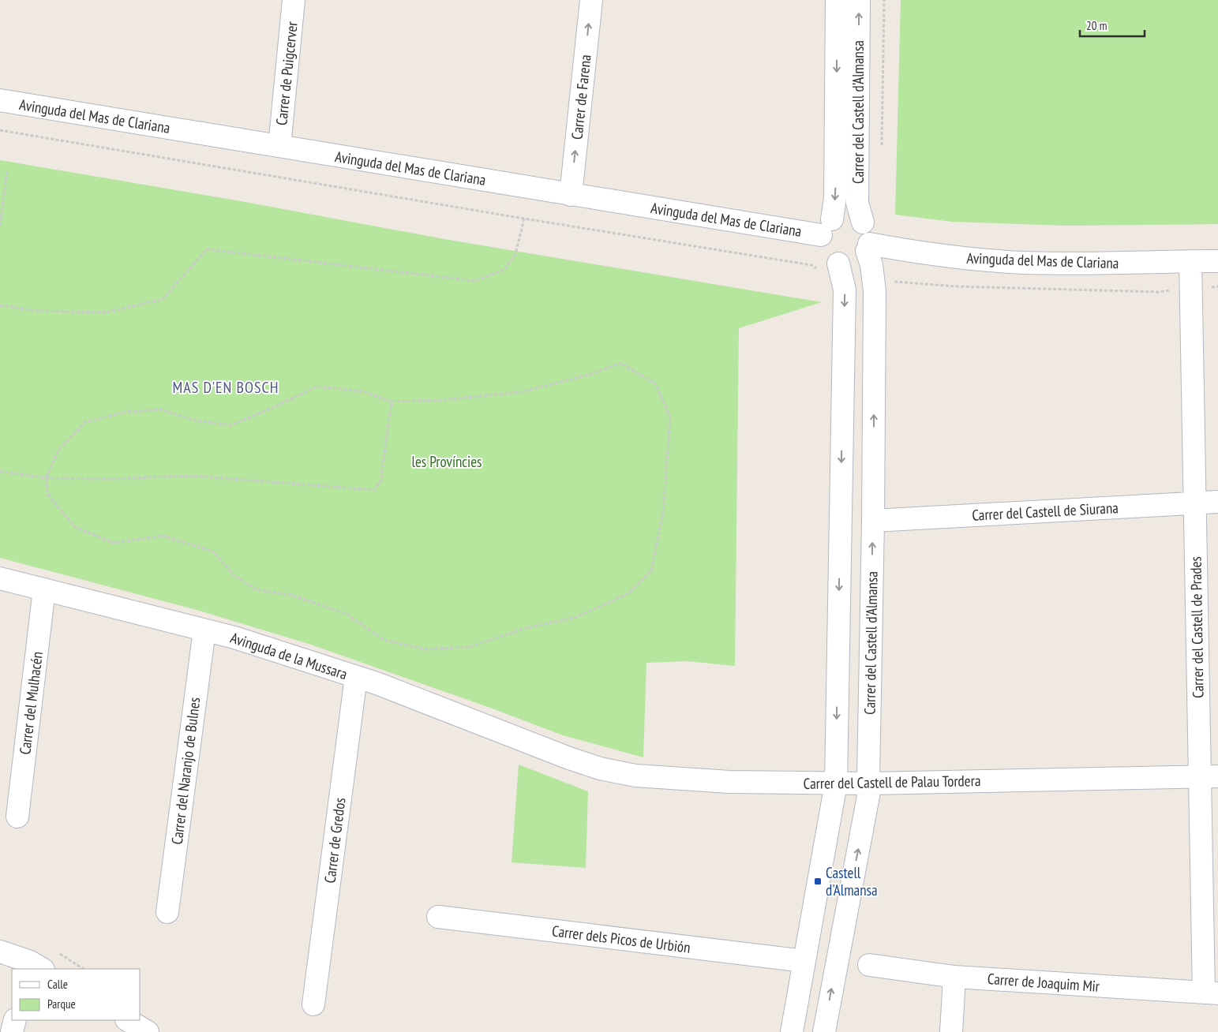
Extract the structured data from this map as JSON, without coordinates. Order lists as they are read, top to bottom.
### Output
{
  "streets": {
    "street": [
      "Carrer de Puigcerver",
      "Carrer de Farena",
      "Carrer del Castell d'Almansa",
      "Avinguda del Mas de Clariana",
      "Carrer del Castell de Siurana",
      "Carrer del Castell de Prades",
      "Avinguda de la Mussara",
      "Carrer del Mulhacén",
      "Carrer del Naranjo de Bulnes",
      "Carrer del Castell de Palau Tordera",
      "Carrer de Gredos",
      "Carrer dels Picos de Urbión",
      "Carrer de Joaquim Mir"
    ]
  },
  "crossings": [
    ["Carrer de Puigcerver", "Avinguda del Mas de Clariana"],
    ["Carrer de Farena", "Avinguda del Mas de Clariana"],
    ["Carrer del Castell d'Almansa", "Avinguda del Mas de Clariana"],
    ["Carrer del Castell d'Almansa", "Carrer del Castell de Siurana"],
    ["Carrer del Castell d'Almansa", "Carrer del Castell de Palau Tordera"],
    ["Avinguda del Mas de Clariana", "Carrer del Castell de Prades"],
    ["Carrer del Castell de Siurana", "Carrer del Castell de Prades"],
    ["Carrer del Castell de Prades", "Carrer del Castell de Palau Tordera"],
    ["Carrer del Castell de Prades", "Carrer de Joaquim Mir"],
    ["Avinguda de la Mussara", "Carrer del Mulhacén"],
    ["Avinguda de la Mussara", "Carrer del Naranjo de Bulnes"],
    ["Avinguda de la Mussara", "Carrer del Castell de Palau Tordera"],
    ["Avinguda de la Mussara", "Carrer de Gredos"]
  ],
  "one_way": ["Carrer de Farena"],
  "districts": ["MAS D'EN BOSCH"],
  "parks": ["les Províncies"],
  "places": {
    "transit": ["Castell d'Almansa"]
  },
  "legend": ["Calle", "Parque"],
  "scale_bar": "20 m"
}
